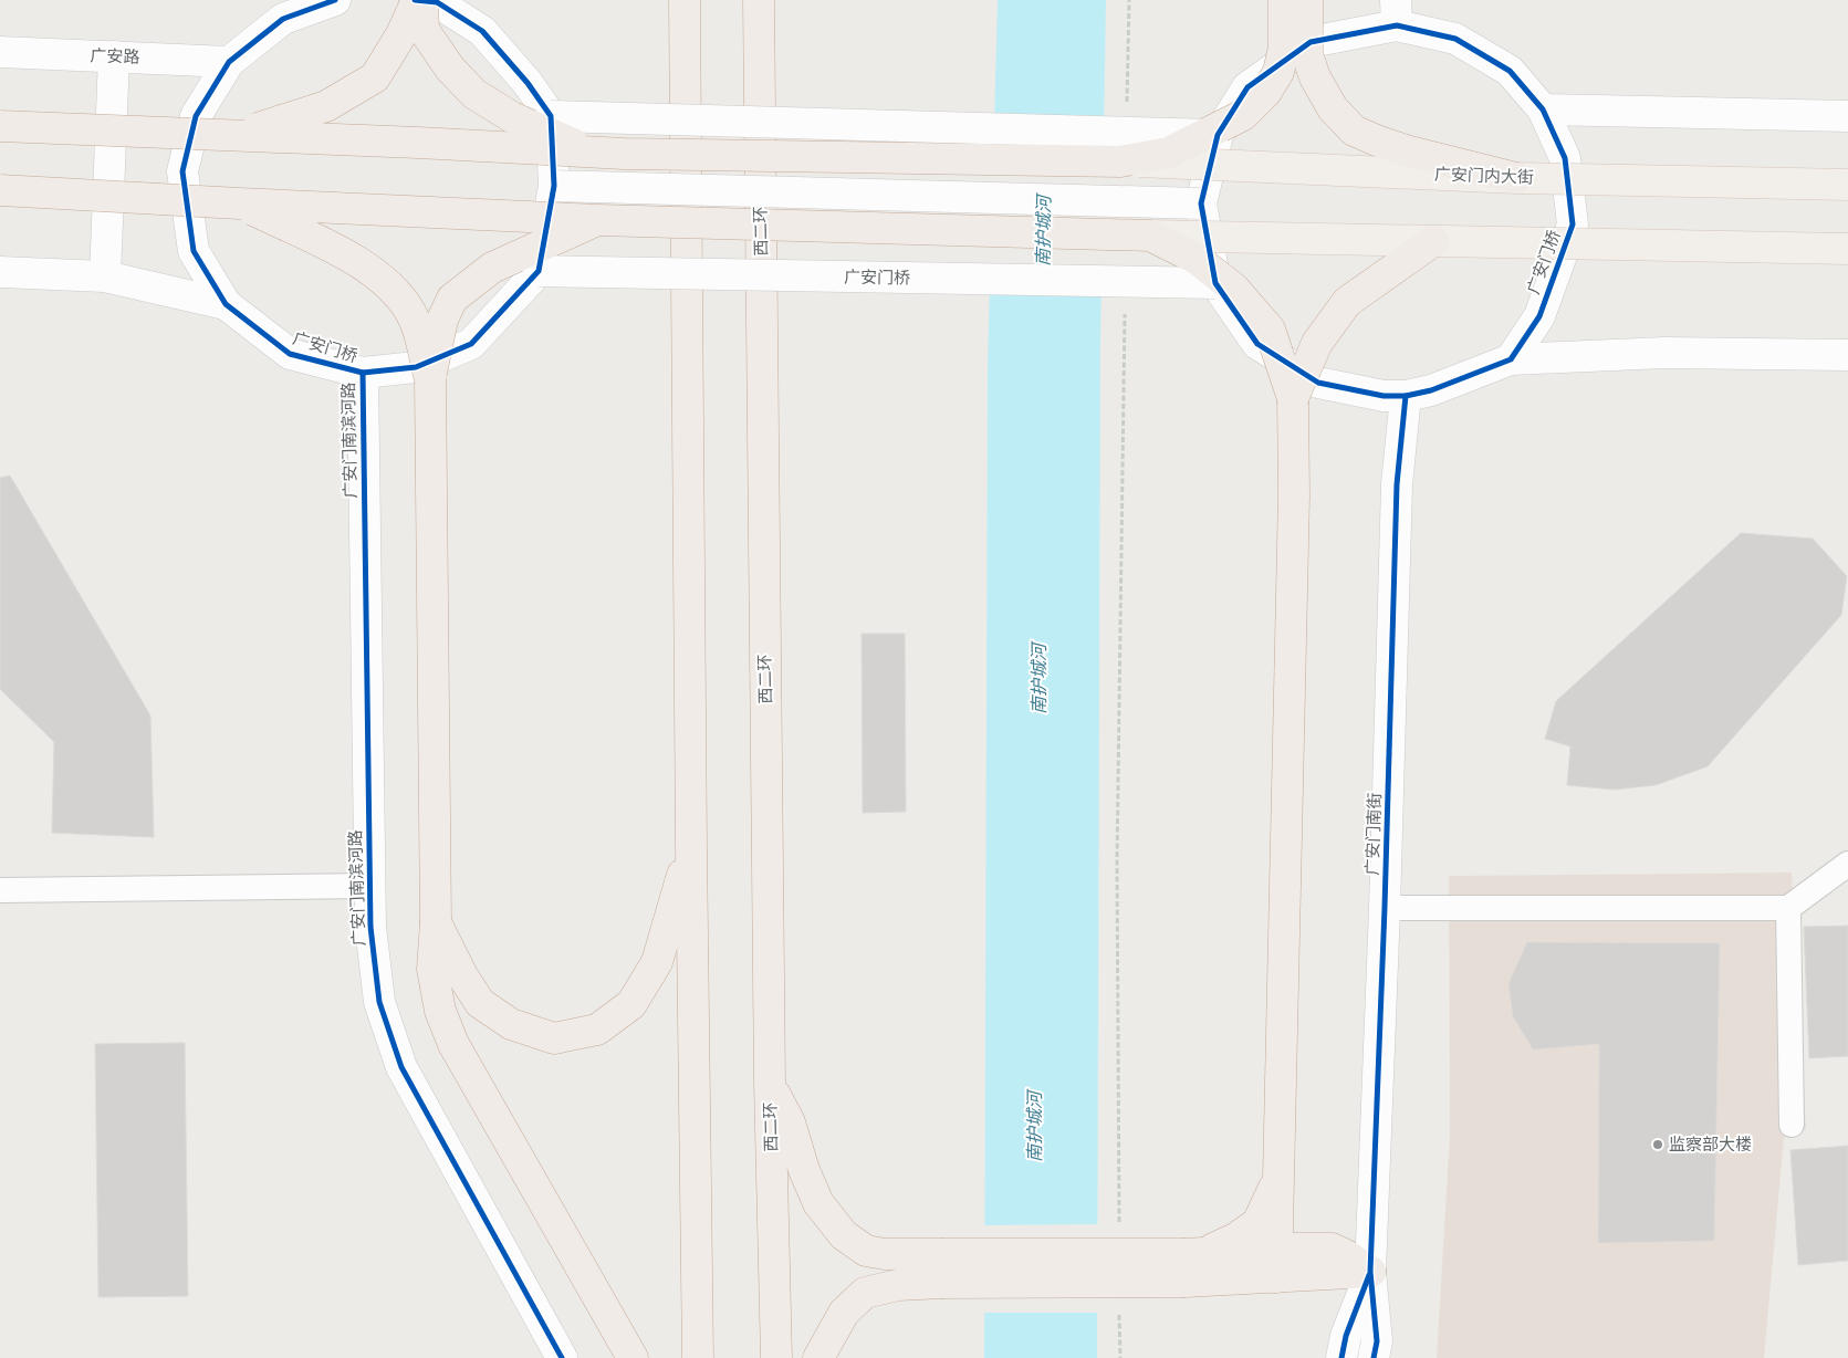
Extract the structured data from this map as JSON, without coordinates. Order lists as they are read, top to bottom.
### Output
{
  "streets": {
    "highway": ["西二环", "广安门桥"],
    "main road": ["广安门内大街"],
    "street": ["广安路", "广安门南滨河路", "广安门南街"]
  },
  "crossings": [
    ["广安路", "广安门桥"],
    ["广安门桥", "广安门南滨河路"],
    ["广安门桥", "广安门南街"]
  ],
  "water": ["南护城河"],
  "places": ["监察部大楼"]
}
